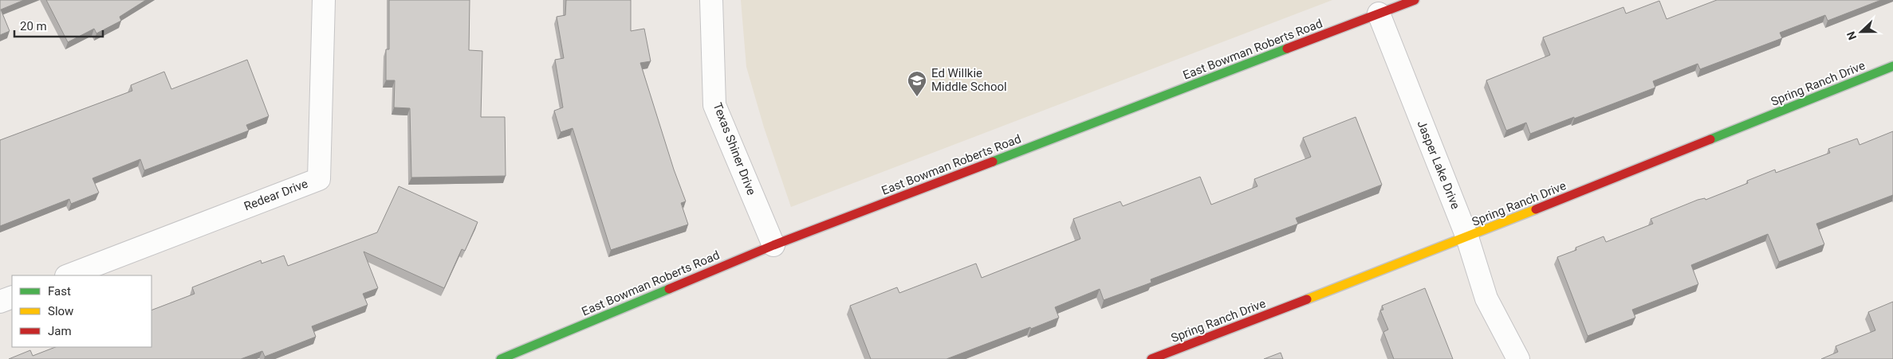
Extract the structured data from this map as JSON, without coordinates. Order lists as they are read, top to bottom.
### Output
{
  "streets": {
    "street": [
      "East Bowman Roberts Road",
      "Spring Ranch Drive",
      "Texas Shiner Drive",
      "Jasper Lake Drive",
      "Redear Drive"
    ]
  },
  "crossings": [
    ["East Bowman Roberts Road", "Texas Shiner Drive"],
    ["East Bowman Roberts Road", "Jasper Lake Drive"],
    ["Spring Ranch Drive", "Jasper Lake Drive"]
  ],
  "places": {
    "school or university": ["Ed Willkie Middle School"]
  },
  "legend": ["Fast", "Slow", "Jam"],
  "scale_bar": "20 m",
  "north": "left"
}
